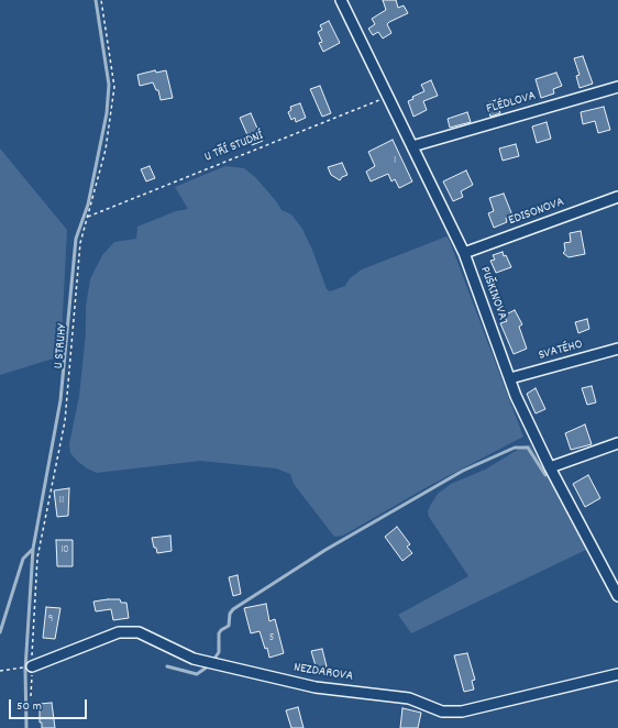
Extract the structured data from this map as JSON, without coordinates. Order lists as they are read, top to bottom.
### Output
{
  "streets": {
    "street": [
      "FLÉDLOVA",
      "EDISONOVA",
      "PUŠKINOVA",
      "SVATÉHO",
      "NEZDAROVA"
    ],
    "path": ["U TŘÍ STUDNÍ", "U STRUHY"]
  },
  "crossings": [
    ["FLÉDLOVA", "PUŠKINOVA"],
    ["U TŘÍ STUDNÍ", "PUŠKINOVA"],
    ["U TŘÍ STUDNÍ", "U STRUHY"],
    ["EDISONOVA", "PUŠKINOVA"],
    ["PUŠKINOVA", "SVATÉHO"],
    ["U STRUHY", "NEZDAROVA"]
  ],
  "house_numbers": [
    "1",
    "11",
    "10",
    "9",
    "5"
  ],
  "scale_bar": "50 m"
}
